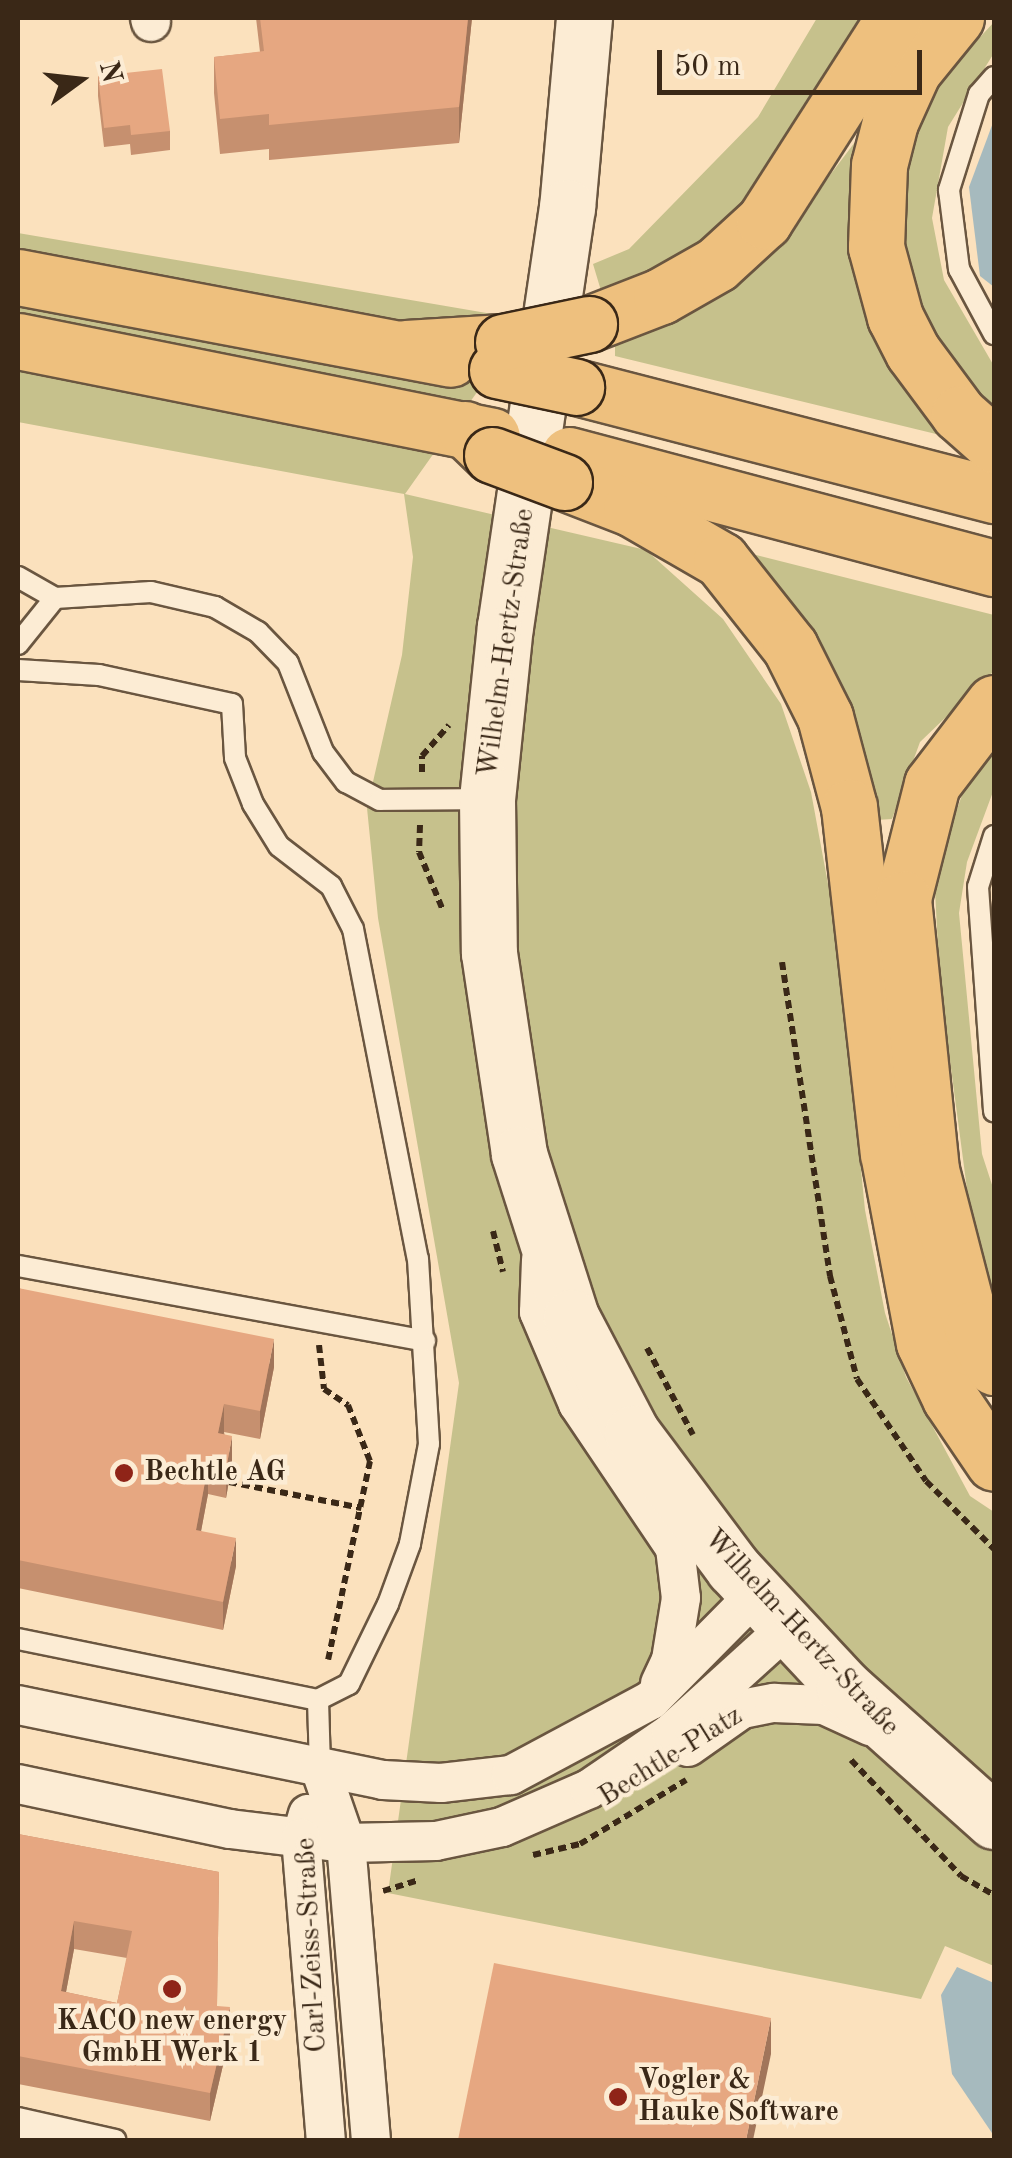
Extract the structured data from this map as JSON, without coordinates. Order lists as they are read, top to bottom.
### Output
{
  "streets": {
    "main road": ["Wilhelm-Hertz-Straße"],
    "street": ["Bechtle-Platz", "Carl-Zeiss-Straße"]
  },
  "crossings": [
    ["Wilhelm-Hertz-Straße", "Bechtle-Platz"],
    ["Bechtle-Platz", "Carl-Zeiss-Straße"]
  ],
  "places": ["Bechtle AG", "KACO new energy GmbH Werk 1", "Vogler & Hauke Software"],
  "scale_bar": "50 m",
  "north": "right"
}
